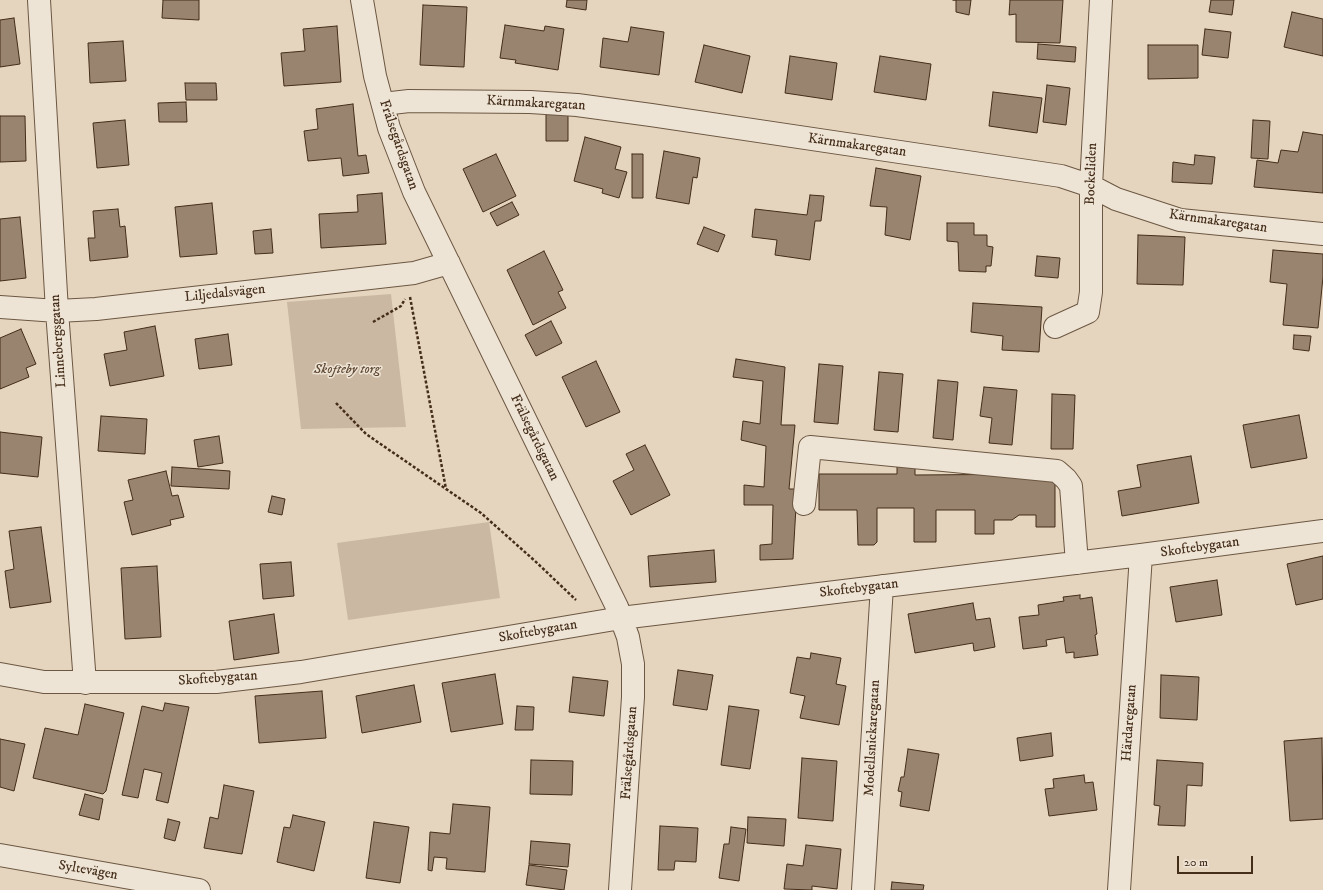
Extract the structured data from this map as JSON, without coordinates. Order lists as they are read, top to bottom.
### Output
{
  "streets": {
    "street": [
      "Kärnmakaregatan",
      "Frälsegårdsgatan",
      "Bockeliden",
      "Liljedalsvägen",
      "Linnebergsgatan",
      "Skoftebygatan",
      "Härdaregatan",
      "Modellsnickaregatan",
      "Syltevägen"
    ]
  },
  "crossings": [
    ["Kärnmakaregatan", "Frälsegårdsgatan"],
    ["Kärnmakaregatan", "Bockeliden"],
    ["Frälsegårdsgatan", "Liljedalsvägen"],
    ["Frälsegårdsgatan", "Skoftebygatan"],
    ["Liljedalsvägen", "Linnebergsgatan"],
    ["Linnebergsgatan", "Skoftebygatan"],
    ["Skoftebygatan", "Härdaregatan"],
    ["Skoftebygatan", "Modellsnickaregatan"]
  ],
  "parks": ["Skofteby torg"],
  "scale_bar": "20 m"
}
